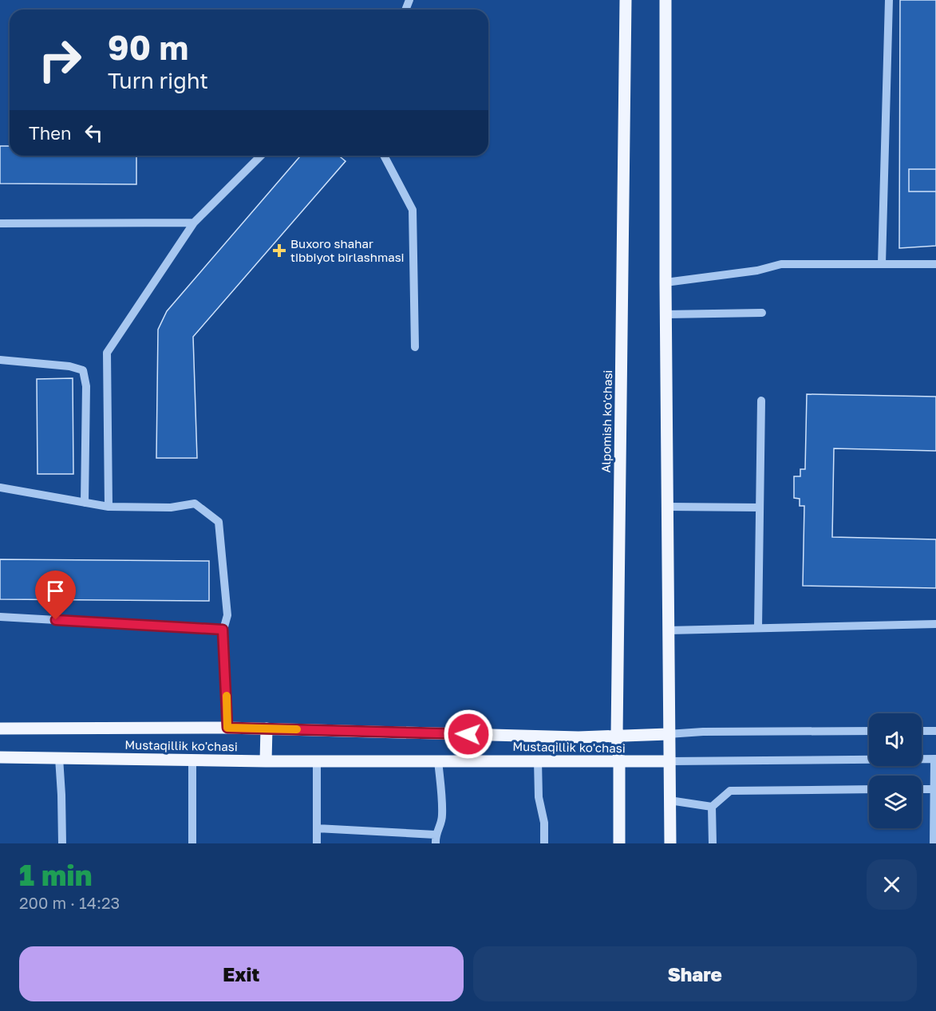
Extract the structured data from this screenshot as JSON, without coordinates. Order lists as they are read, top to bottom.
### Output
{
  "streets": {
    "main road": ["Alpomish ko'chasi", "Mustaqillik ko'chasi"]
  },
  "crossings": [
    ["Alpomish ko'chasi", "Mustaqillik ko'chasi"]
  ],
  "places": {
    "health": ["Buxoro shahar tibbiyot birlashmasi"]
  },
  "page": {
    "turn": ["90 m", "Turn right"],
    "then": "Then",
    "heading": ["1 min", "200 m · 14:23"],
    "buttons": ["Exit", "Share"]
  }
}
